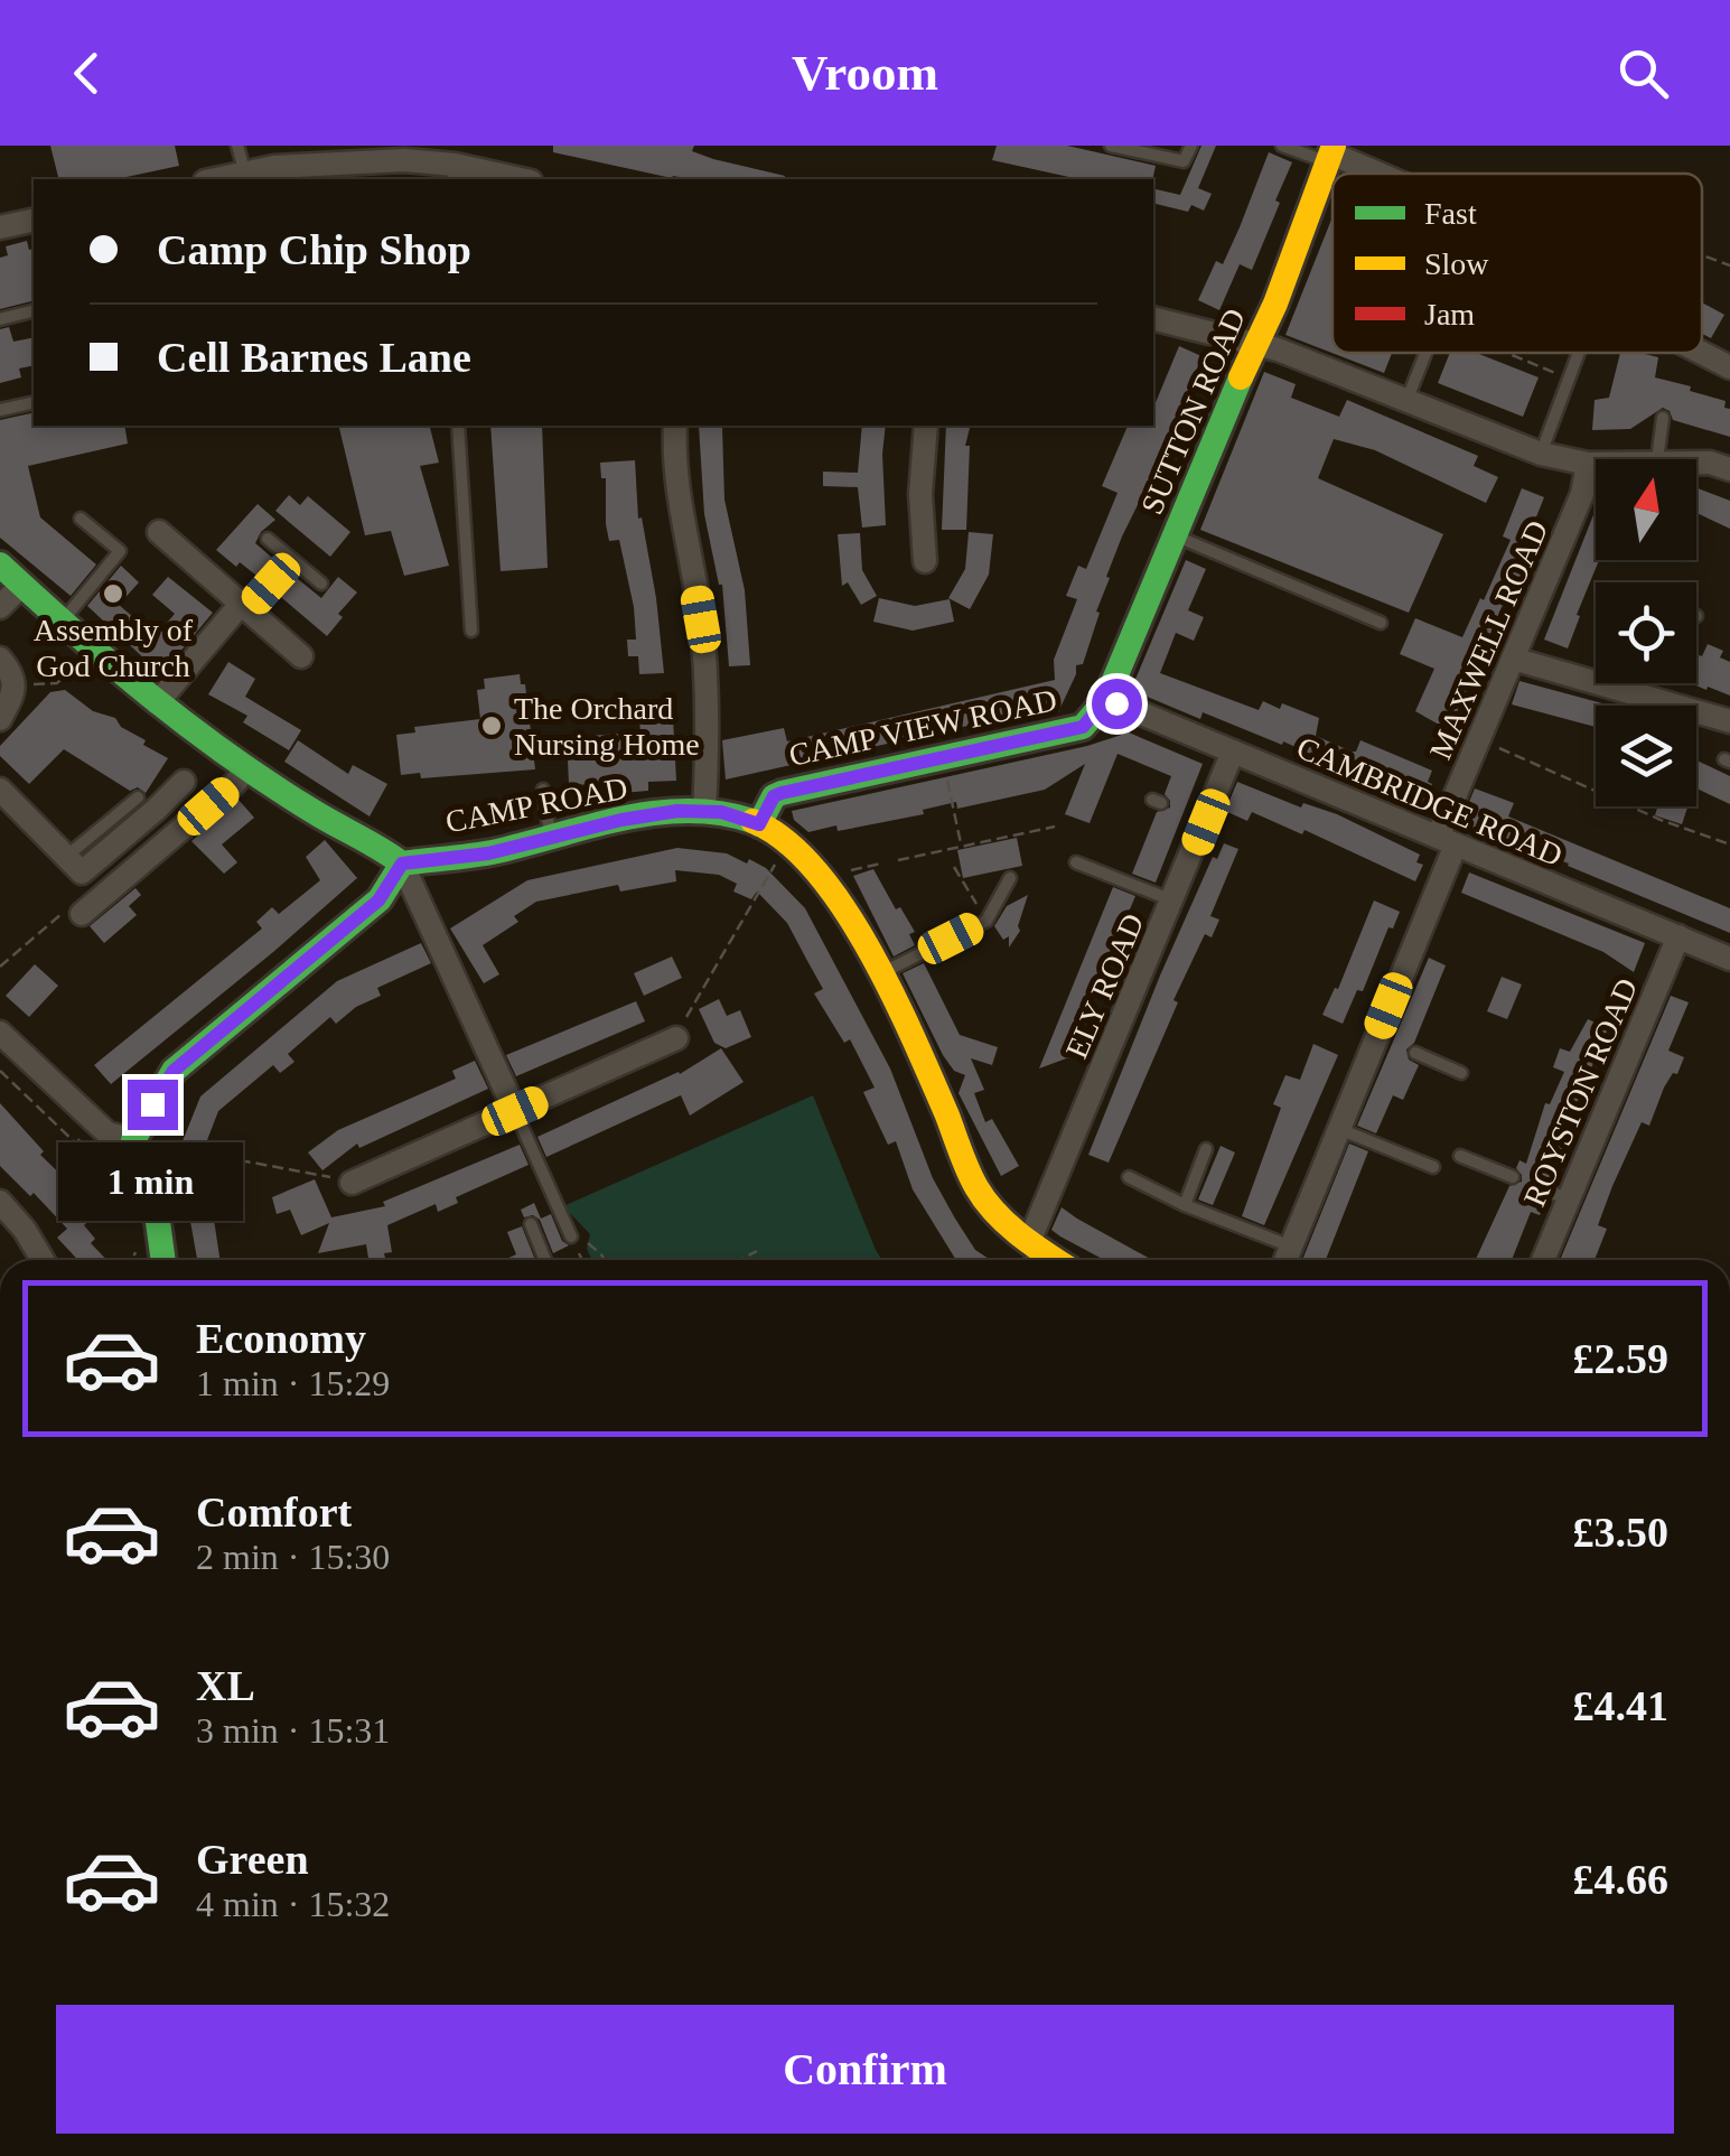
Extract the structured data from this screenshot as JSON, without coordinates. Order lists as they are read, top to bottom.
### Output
{
  "streets": {
    "street": [
      "SUTTON ROAD",
      "MAXWELL ROAD",
      "CAMP VIEW ROAD",
      "CAMBRIDGE ROAD",
      "CAMP ROAD",
      "ELY ROAD",
      "ROYSTON ROAD"
    ]
  },
  "crossings": [
    ["SUTTON ROAD", "CAMP VIEW ROAD"],
    ["SUTTON ROAD", "CAMBRIDGE ROAD"],
    ["MAXWELL ROAD", "CAMBRIDGE ROAD"],
    ["CAMP VIEW ROAD", "CAMBRIDGE ROAD"],
    ["CAMP VIEW ROAD", "CAMP ROAD"],
    ["CAMBRIDGE ROAD", "ELY ROAD"],
    ["CAMBRIDGE ROAD", "ROYSTON ROAD"],
    ["CAMP ROAD", "ELY ROAD"]
  ],
  "places": ["Assembly of God Church", "The Orchard Nursing Home"],
  "legend": ["Fast", "Slow", "Jam"],
  "north": "top",
  "page": {
    "header": "Vroom",
    "banner": ["Camp Chip Shop", "Cell Barnes Lane"],
    "bubble": "1 min",
    "list": [
      {
        "name": "Economy",
        "note": "1 min · 15:29",
        "value": "£2.59"
      },
      {
        "name": "Comfort",
        "note": "2 min · 15:30",
        "value": "£3.50"
      },
      {
        "name": "XL",
        "note": "3 min · 15:31",
        "value": "£4.41"
      },
      {
        "name": "Green",
        "note": "4 min · 15:32",
        "value": "£4.66"
      }
    ],
    "buttons": "Confirm"
  }
}
